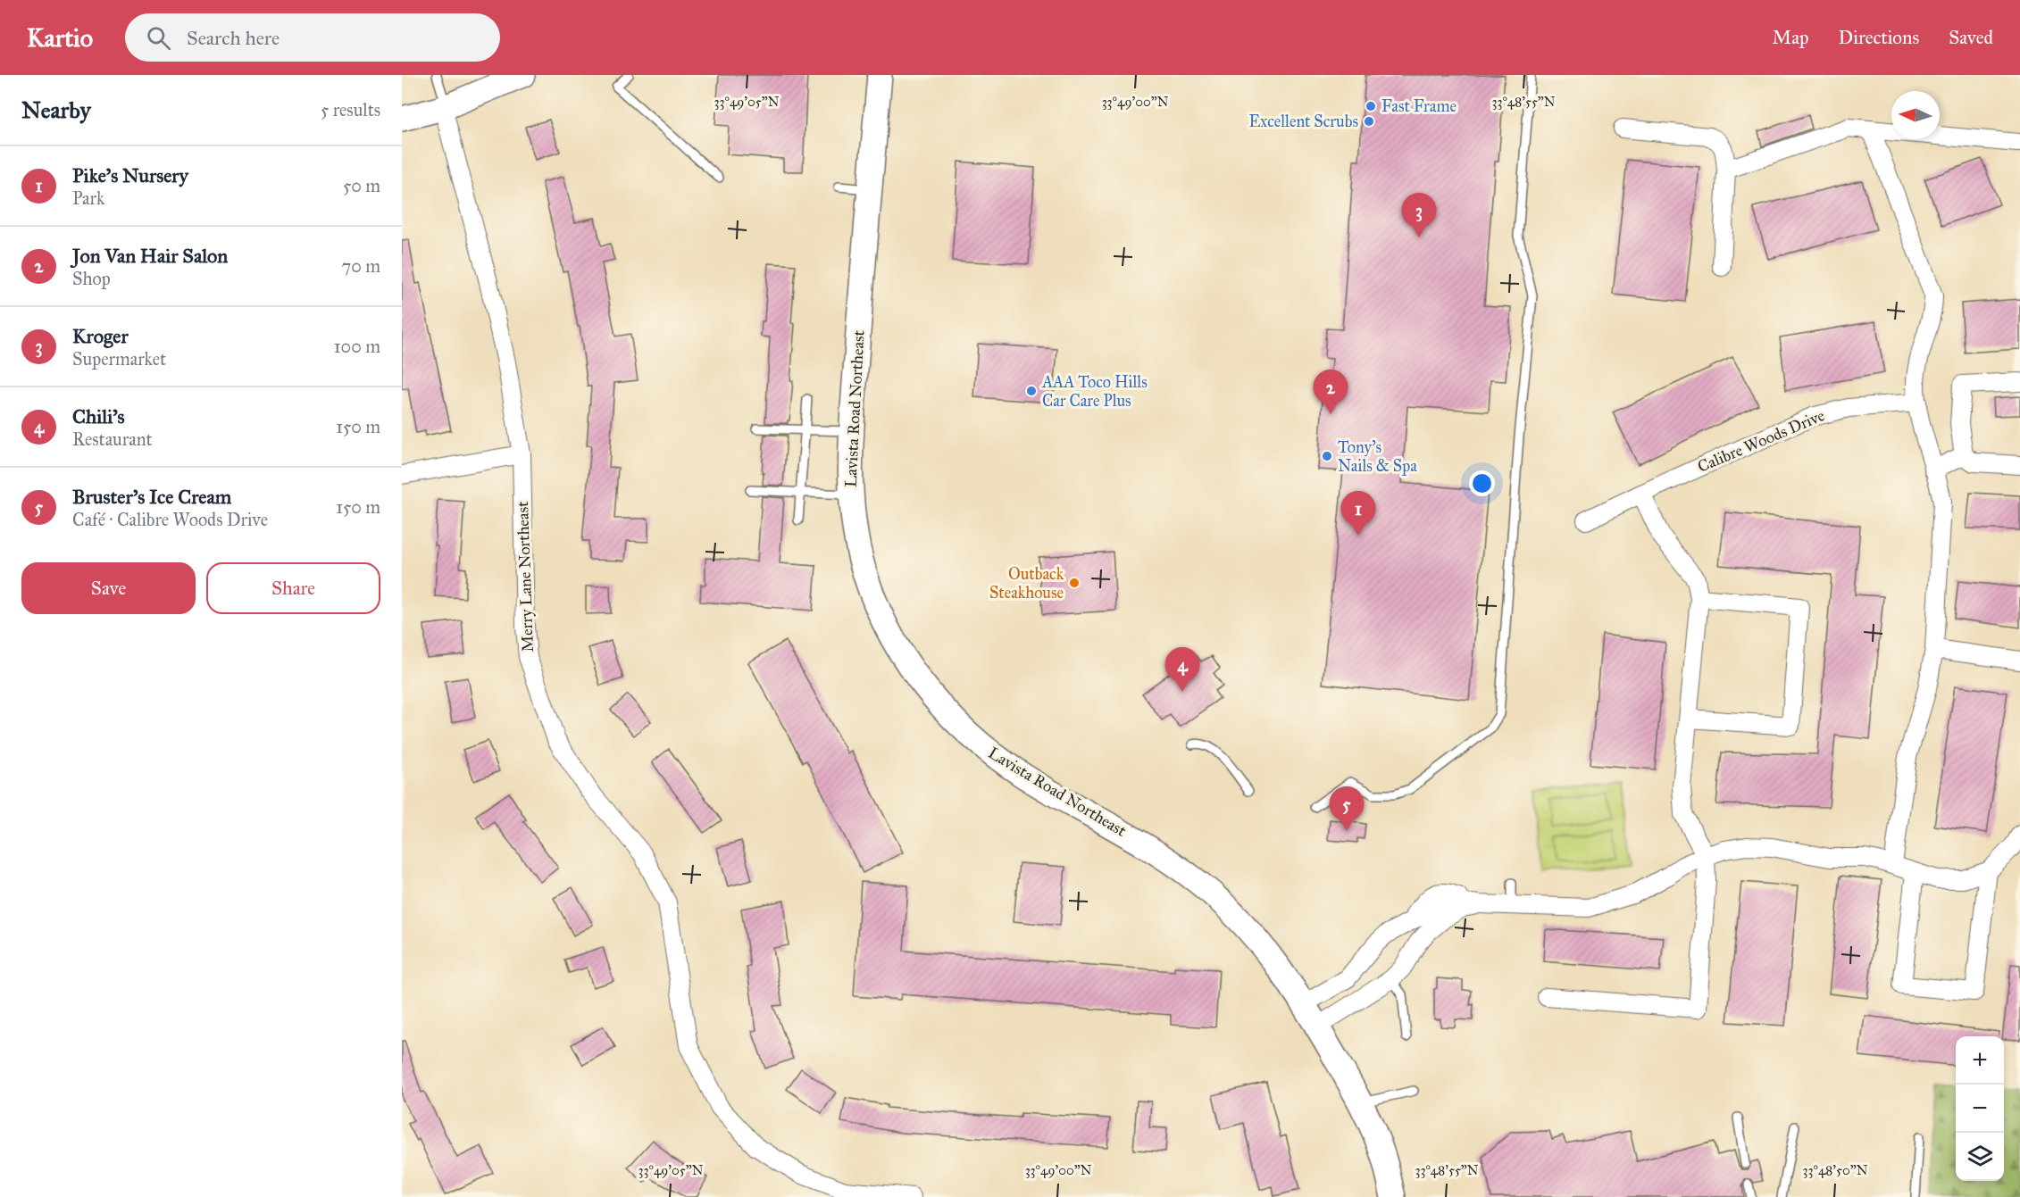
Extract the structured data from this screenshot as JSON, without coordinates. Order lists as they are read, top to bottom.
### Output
{
  "streets": {
    "main road": ["Lavista Road Northeast"],
    "street": ["Calibre Woods Drive", "Merry Lane Northeast"]
  },
  "places": [
    "Fast Frame",
    "Excellent Scrubs",
    "AAA Toco Hills Car Care Plus",
    "Tony's Nails & Spa",
    "Outback Steakhouse"
  ],
  "north": "left",
  "page": {
    "header": "Kartio",
    "search": "Search here",
    "nav": ["Map", "Directions", "Saved"],
    "heading": ["Nearby", "5 results"],
    "list": [
      {
        "mark": "1",
        "name": "Pike's Nursery",
        "note": "Park",
        "value": "50 m"
      },
      {
        "mark": "2",
        "name": "Jon Van Hair Salon",
        "note": "Shop",
        "value": "70 m"
      },
      {
        "mark": "3",
        "name": "Kroger",
        "note": "Supermarket",
        "value": "100 m"
      },
      {
        "mark": "4",
        "name": "Chili's",
        "note": "Restaurant",
        "value": "150 m"
      },
      {
        "mark": "5",
        "name": "Bruster's Ice Cream",
        "note": "Café · Calibre Woods Drive",
        "value": "150 m"
      }
    ],
    "pins": [
      "3",
      "2",
      "1",
      "4",
      "5"
    ],
    "buttons": ["Save", "Share"],
    "map_buttons": ["+", "−"]
  },
  "coordinates": [
    "33°49'05\"N",
    "33°49'00\"N",
    "33°48'55\"N",
    "33°48'50\"N"
  ]
}
